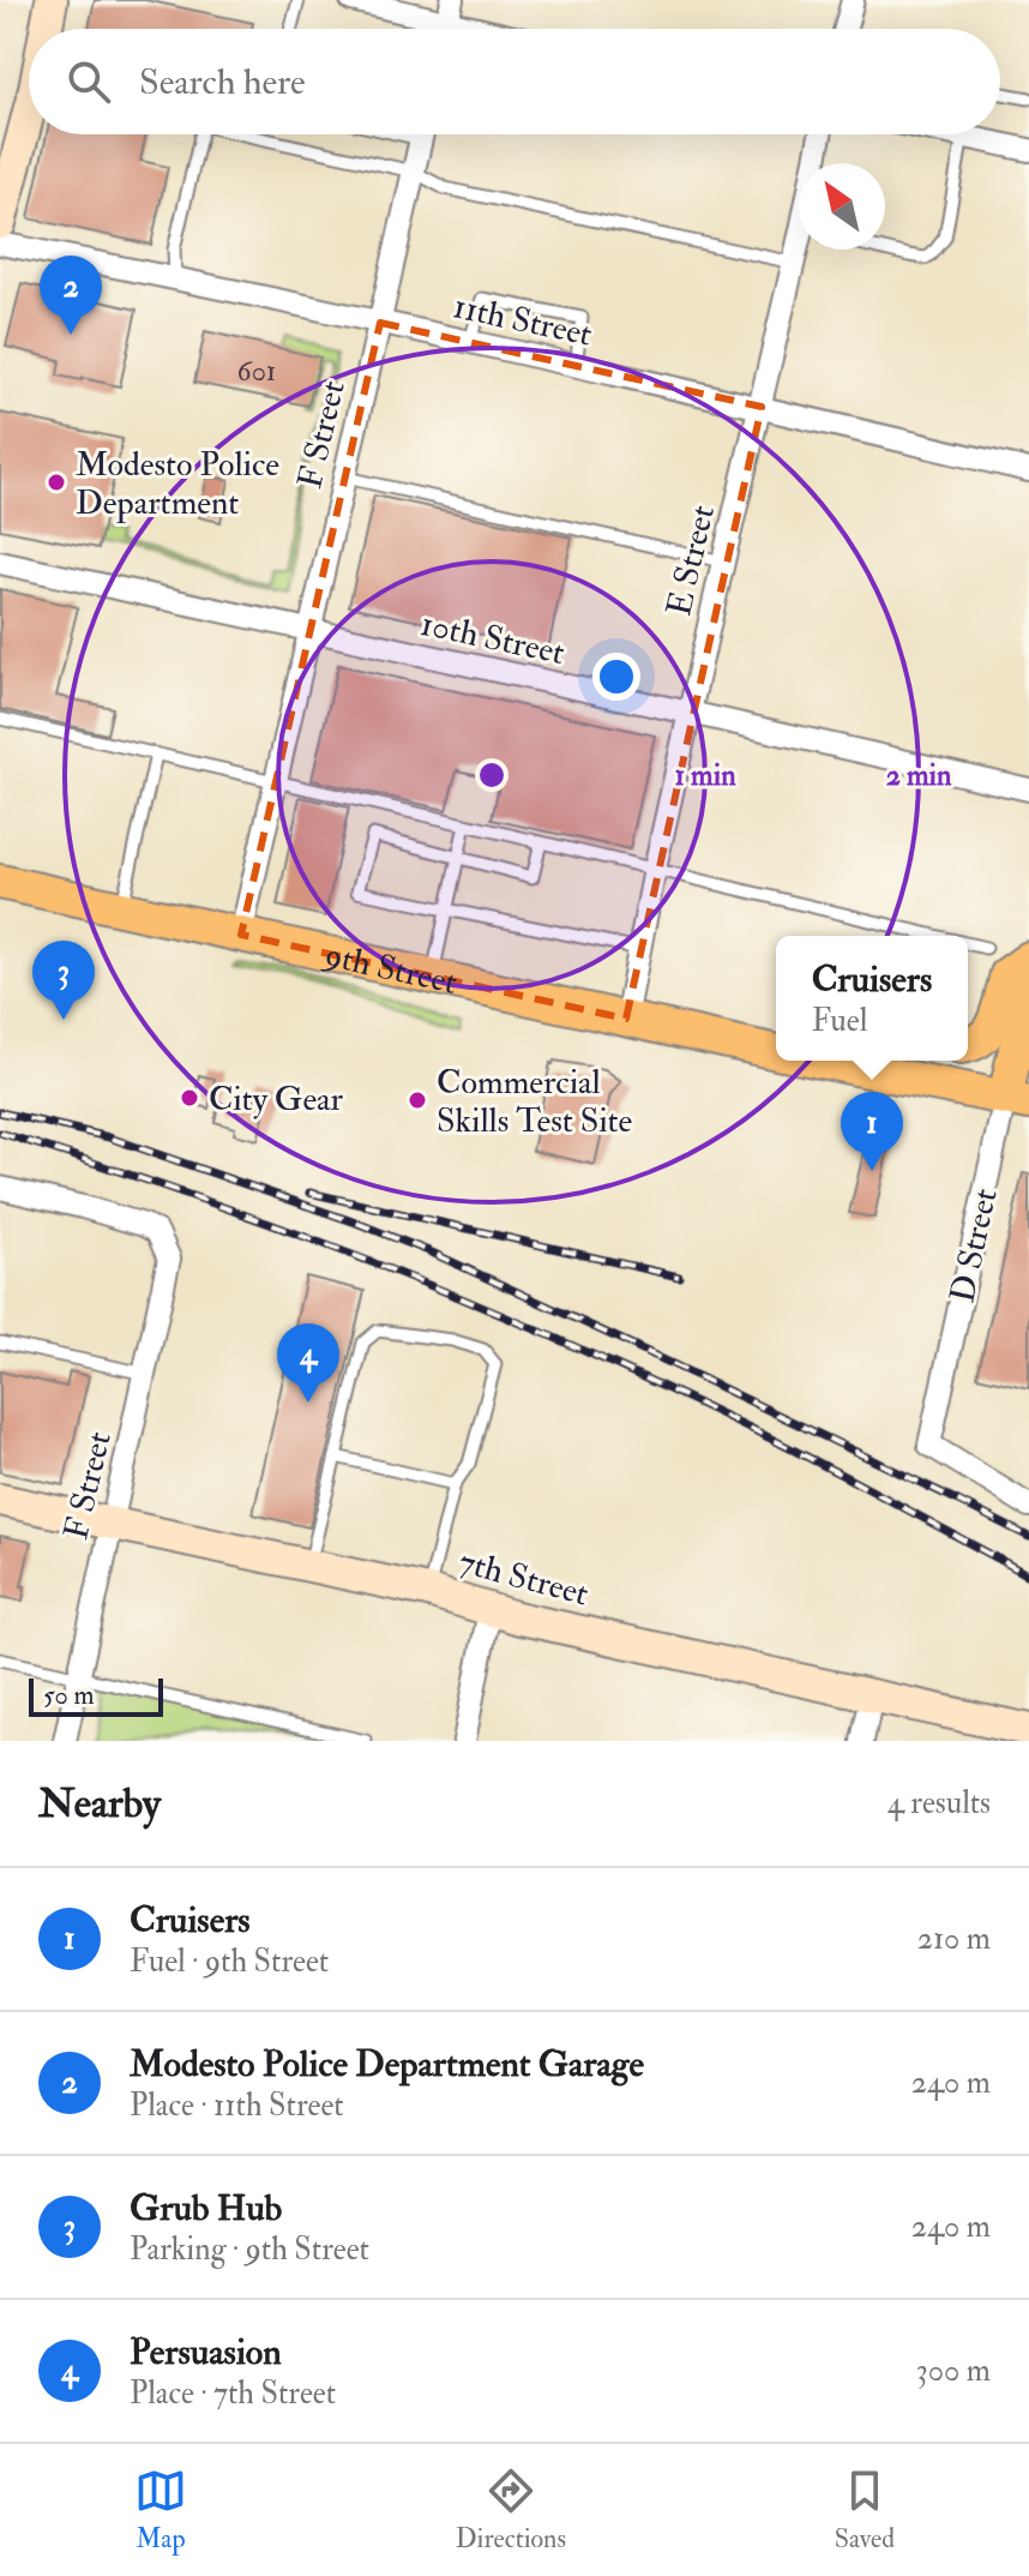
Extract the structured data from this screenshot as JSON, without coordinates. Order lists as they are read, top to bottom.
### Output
{
  "streets": {
    "main road": ["9th Street", "D Street"],
    "street": [
      "11th Street",
      "F Street",
      "E Street",
      "10th Street",
      "7th Street"
    ]
  },
  "crossings": [
    ["11th Street", "F Street"],
    ["11th Street", "E Street"],
    ["F Street", "10th Street"],
    ["F Street", "9th Street"],
    ["F Street", "7th Street"],
    ["E Street", "10th Street"],
    ["E Street", "9th Street"],
    ["9th Street", "D Street"]
  ],
  "places": ["Modesto Police Department", "City Gear", "Commercial Skills Test Site"],
  "house_numbers": ["601"],
  "scale_bar": "50 m",
  "north": "top left",
  "page": {
    "search": "Search here",
    "pins": [
      "2",
      "3",
      "1",
      "4"
    ],
    "popup": ["Cruisers", "Fuel"],
    "scale": "50 m",
    "heading": ["Nearby", "4 results"],
    "list": [
      {
        "mark": "1",
        "name": "Cruisers",
        "note": "Fuel · 9th Street",
        "value": "210 m"
      },
      {
        "mark": "2",
        "name": "Modesto Police Department Garage",
        "note": "Place · 11th Street",
        "value": "240 m"
      },
      {
        "mark": "3",
        "name": "Grub Hub",
        "note": "Parking · 9th Street",
        "value": "240 m"
      },
      {
        "mark": "4",
        "name": "Persuasion",
        "note": "Place · 7th Street",
        "value": "300 m"
      }
    ],
    "nav": ["Map", "Directions", "Saved"]
  },
  "rings": ["1 min", "2 min"]
}
